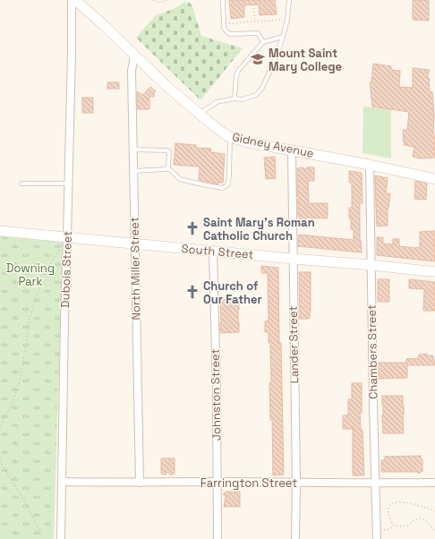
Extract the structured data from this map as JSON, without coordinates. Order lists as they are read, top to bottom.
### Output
{
  "streets": {
    "street": [
      "Gidney Avenue",
      "South Street",
      "North Miller Street",
      "Dubois Street",
      "Lander Street",
      "Chambers Street",
      "Johnston Street",
      "Farrington Street"
    ]
  },
  "crossings": [
    ["Gidney Avenue", "North Miller Street"],
    ["Gidney Avenue", "Lander Street"],
    ["Gidney Avenue", "Chambers Street"],
    ["South Street", "North Miller Street"],
    ["South Street", "Dubois Street"],
    ["South Street", "Lander Street"],
    ["South Street", "Chambers Street"],
    ["South Street", "Johnston Street"],
    ["North Miller Street", "Farrington Street"],
    ["Dubois Street", "Farrington Street"],
    ["Lander Street", "Farrington Street"],
    ["Chambers Street", "Farrington Street"],
    ["Johnston Street", "Farrington Street"]
  ],
  "parks": ["Downing Park"],
  "places": {
    "school or university": ["Mount Saint Mary College"],
    "church": ["Saint Mary's Roman Catholic Church", "Church of Our Father"]
  }
}
